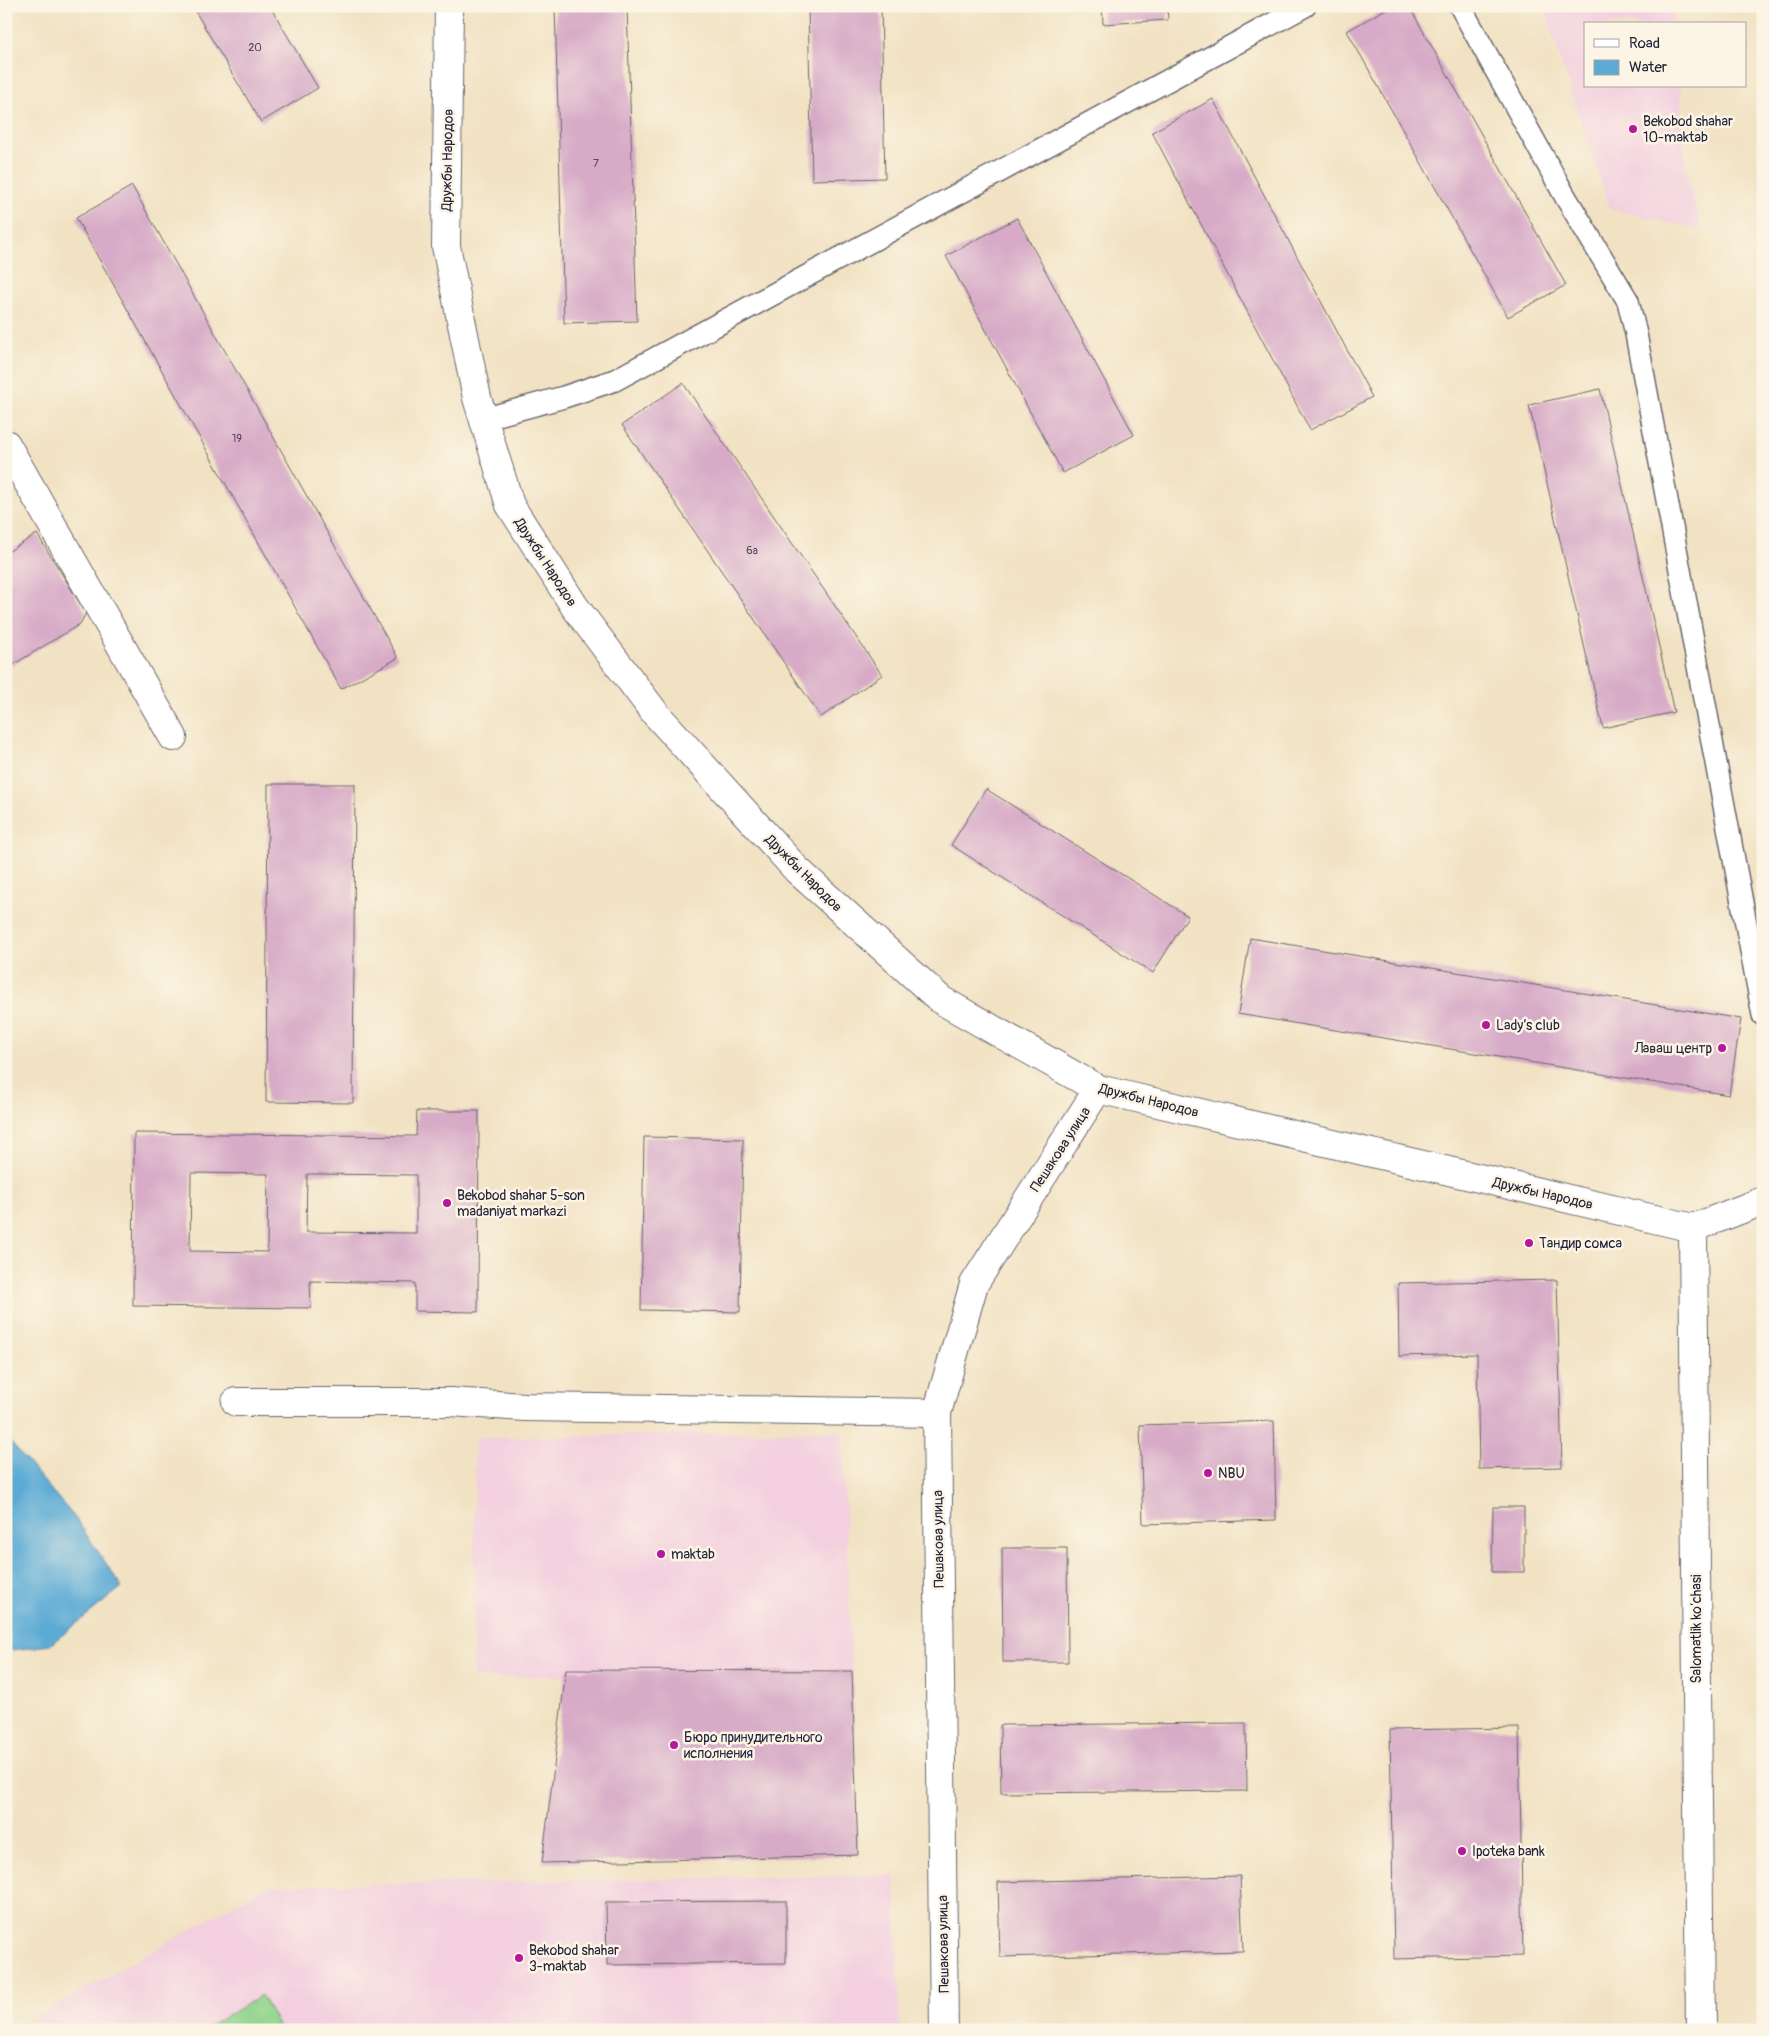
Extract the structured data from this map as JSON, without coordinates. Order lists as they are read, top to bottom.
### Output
{
  "streets": {
    "street": ["Дружбы Народов", "Пешакова улица", "Salomatlik ko‘chasi"]
  },
  "crossings": [
    ["Дружбы Народов", "Пешакова улица"],
    ["Дружбы Народов", "Salomatlik ko‘chasi"]
  ],
  "places": [
    "Bekobod shahar 10-maktab",
    "Lady’s club",
    "Лаваш центр",
    "Bekobod shahar 5-son madaniyat markazi",
    "Тандир сомса",
    "NBU",
    "maktab",
    "Бюро принудительного исполнения",
    "Ipoteka bank",
    "Bekobod shahar 3-maktab"
  ],
  "house_numbers": [
    "20",
    "7",
    "19",
    "6а"
  ],
  "legend": ["Road", "Water"]
}
